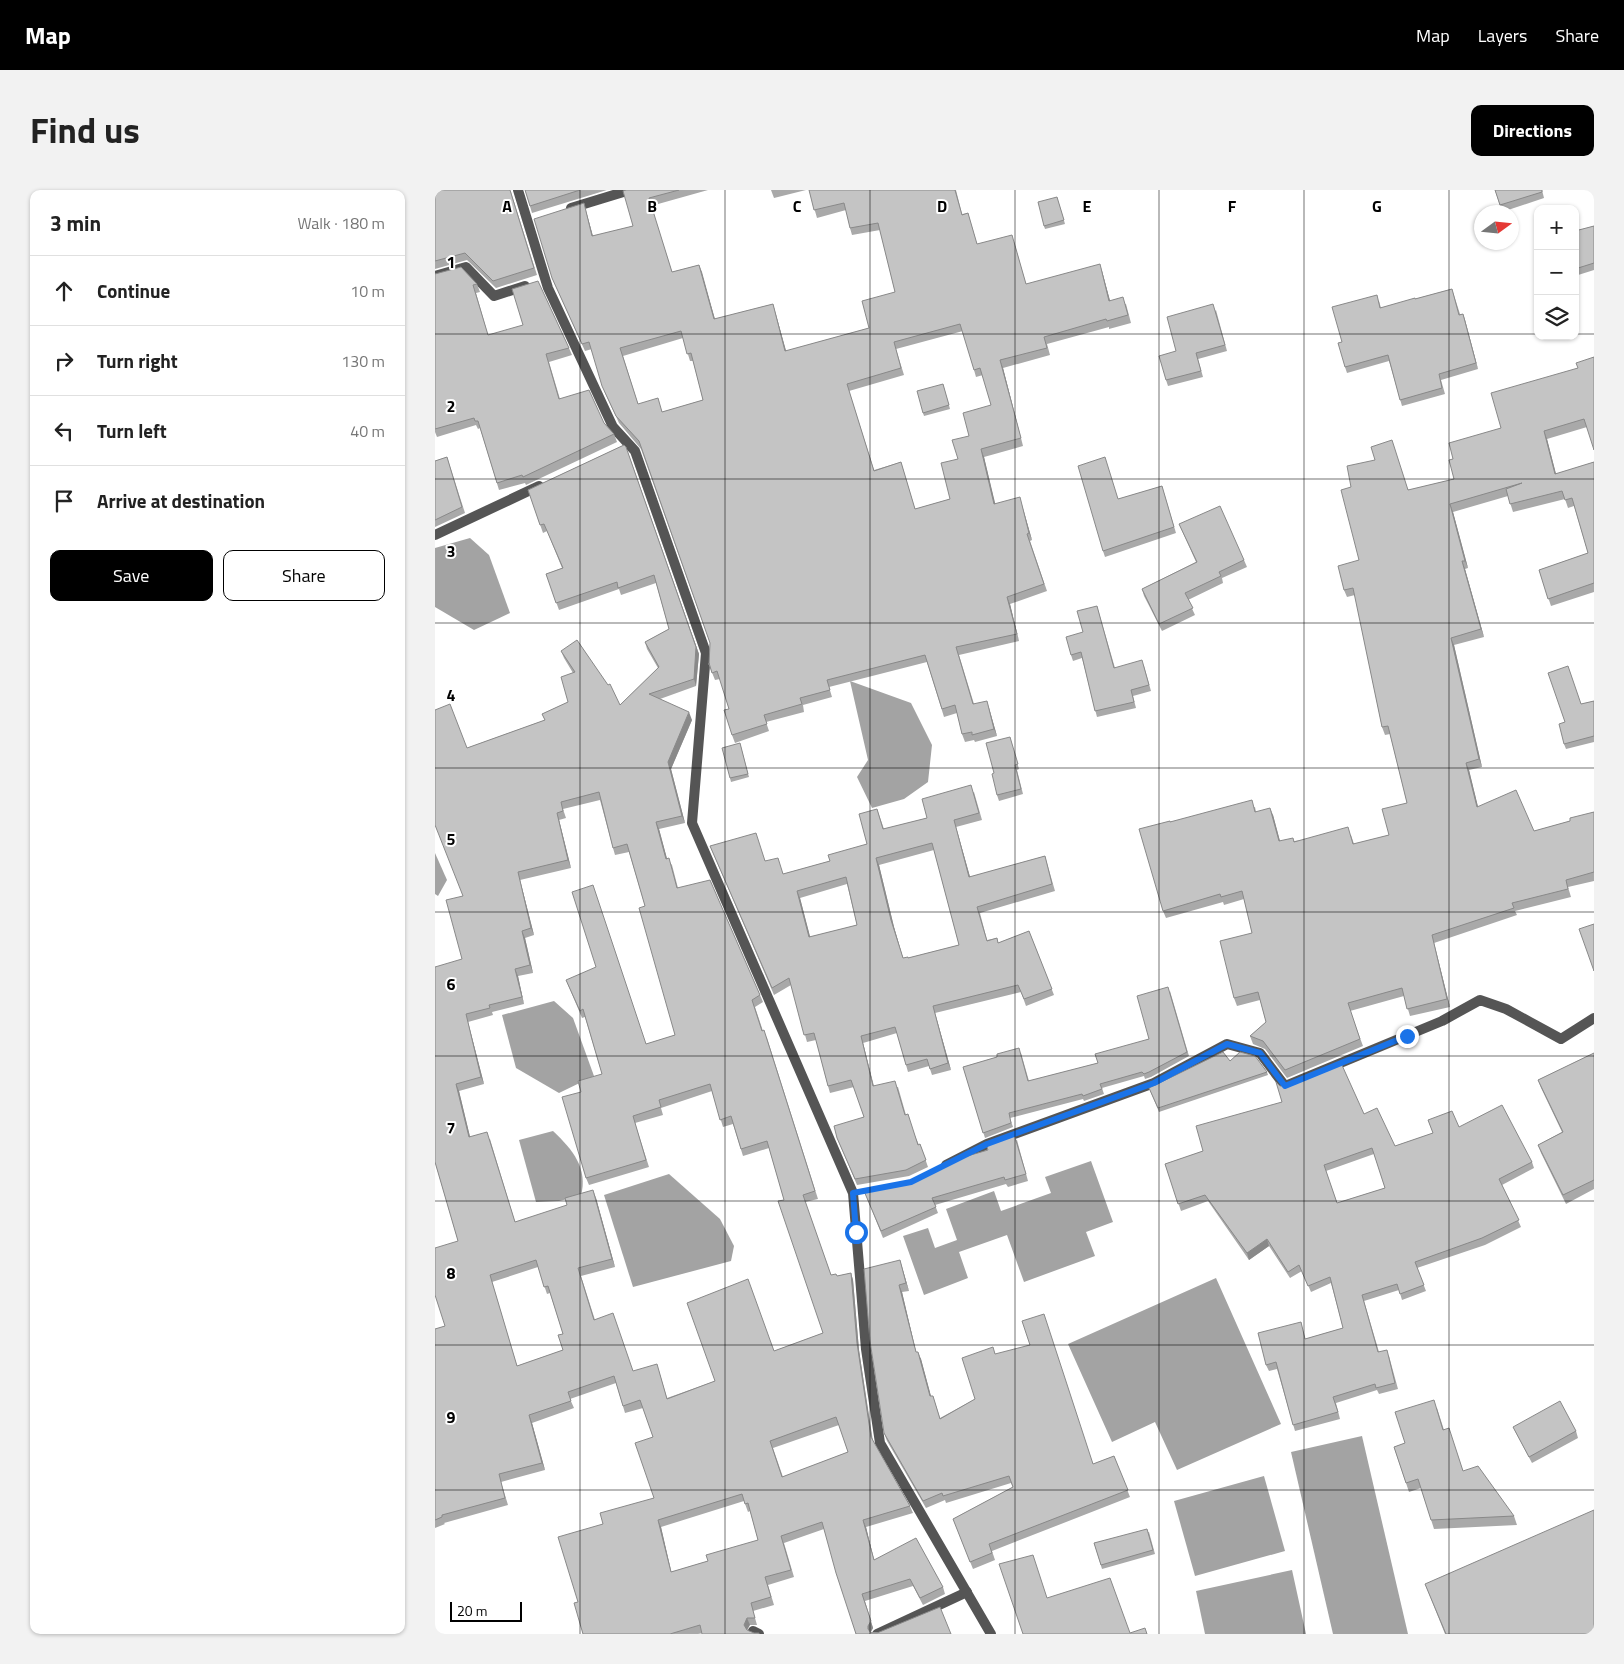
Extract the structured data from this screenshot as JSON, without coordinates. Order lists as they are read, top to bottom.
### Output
{
  "scale_bar": "20 m",
  "north": "right",
  "page": {
    "header": "Map",
    "nav": ["Map", "Layers", "Share"],
    "title": "Find us",
    "buttons": [
      "Directions",
      ["Save", "Share"]
    ],
    "heading": ["3 min", "Walk · 180 m"],
    "map_buttons": ["+", "−"],
    "list": [
      ["Continue", "10 m"],
      ["Turn right", "130 m"],
      ["Turn left", "40 m"],
      "Arrive at destination"
    ],
    "scale": "20 m"
  },
  "grid": {
    "columns": [
      "A",
      "B",
      "C",
      "D",
      "E",
      "F",
      "G"
    ],
    "rows": [
      "1",
      "2",
      "3",
      "4",
      "5",
      "6",
      "7",
      "8",
      "9"
    ]
  }
}
